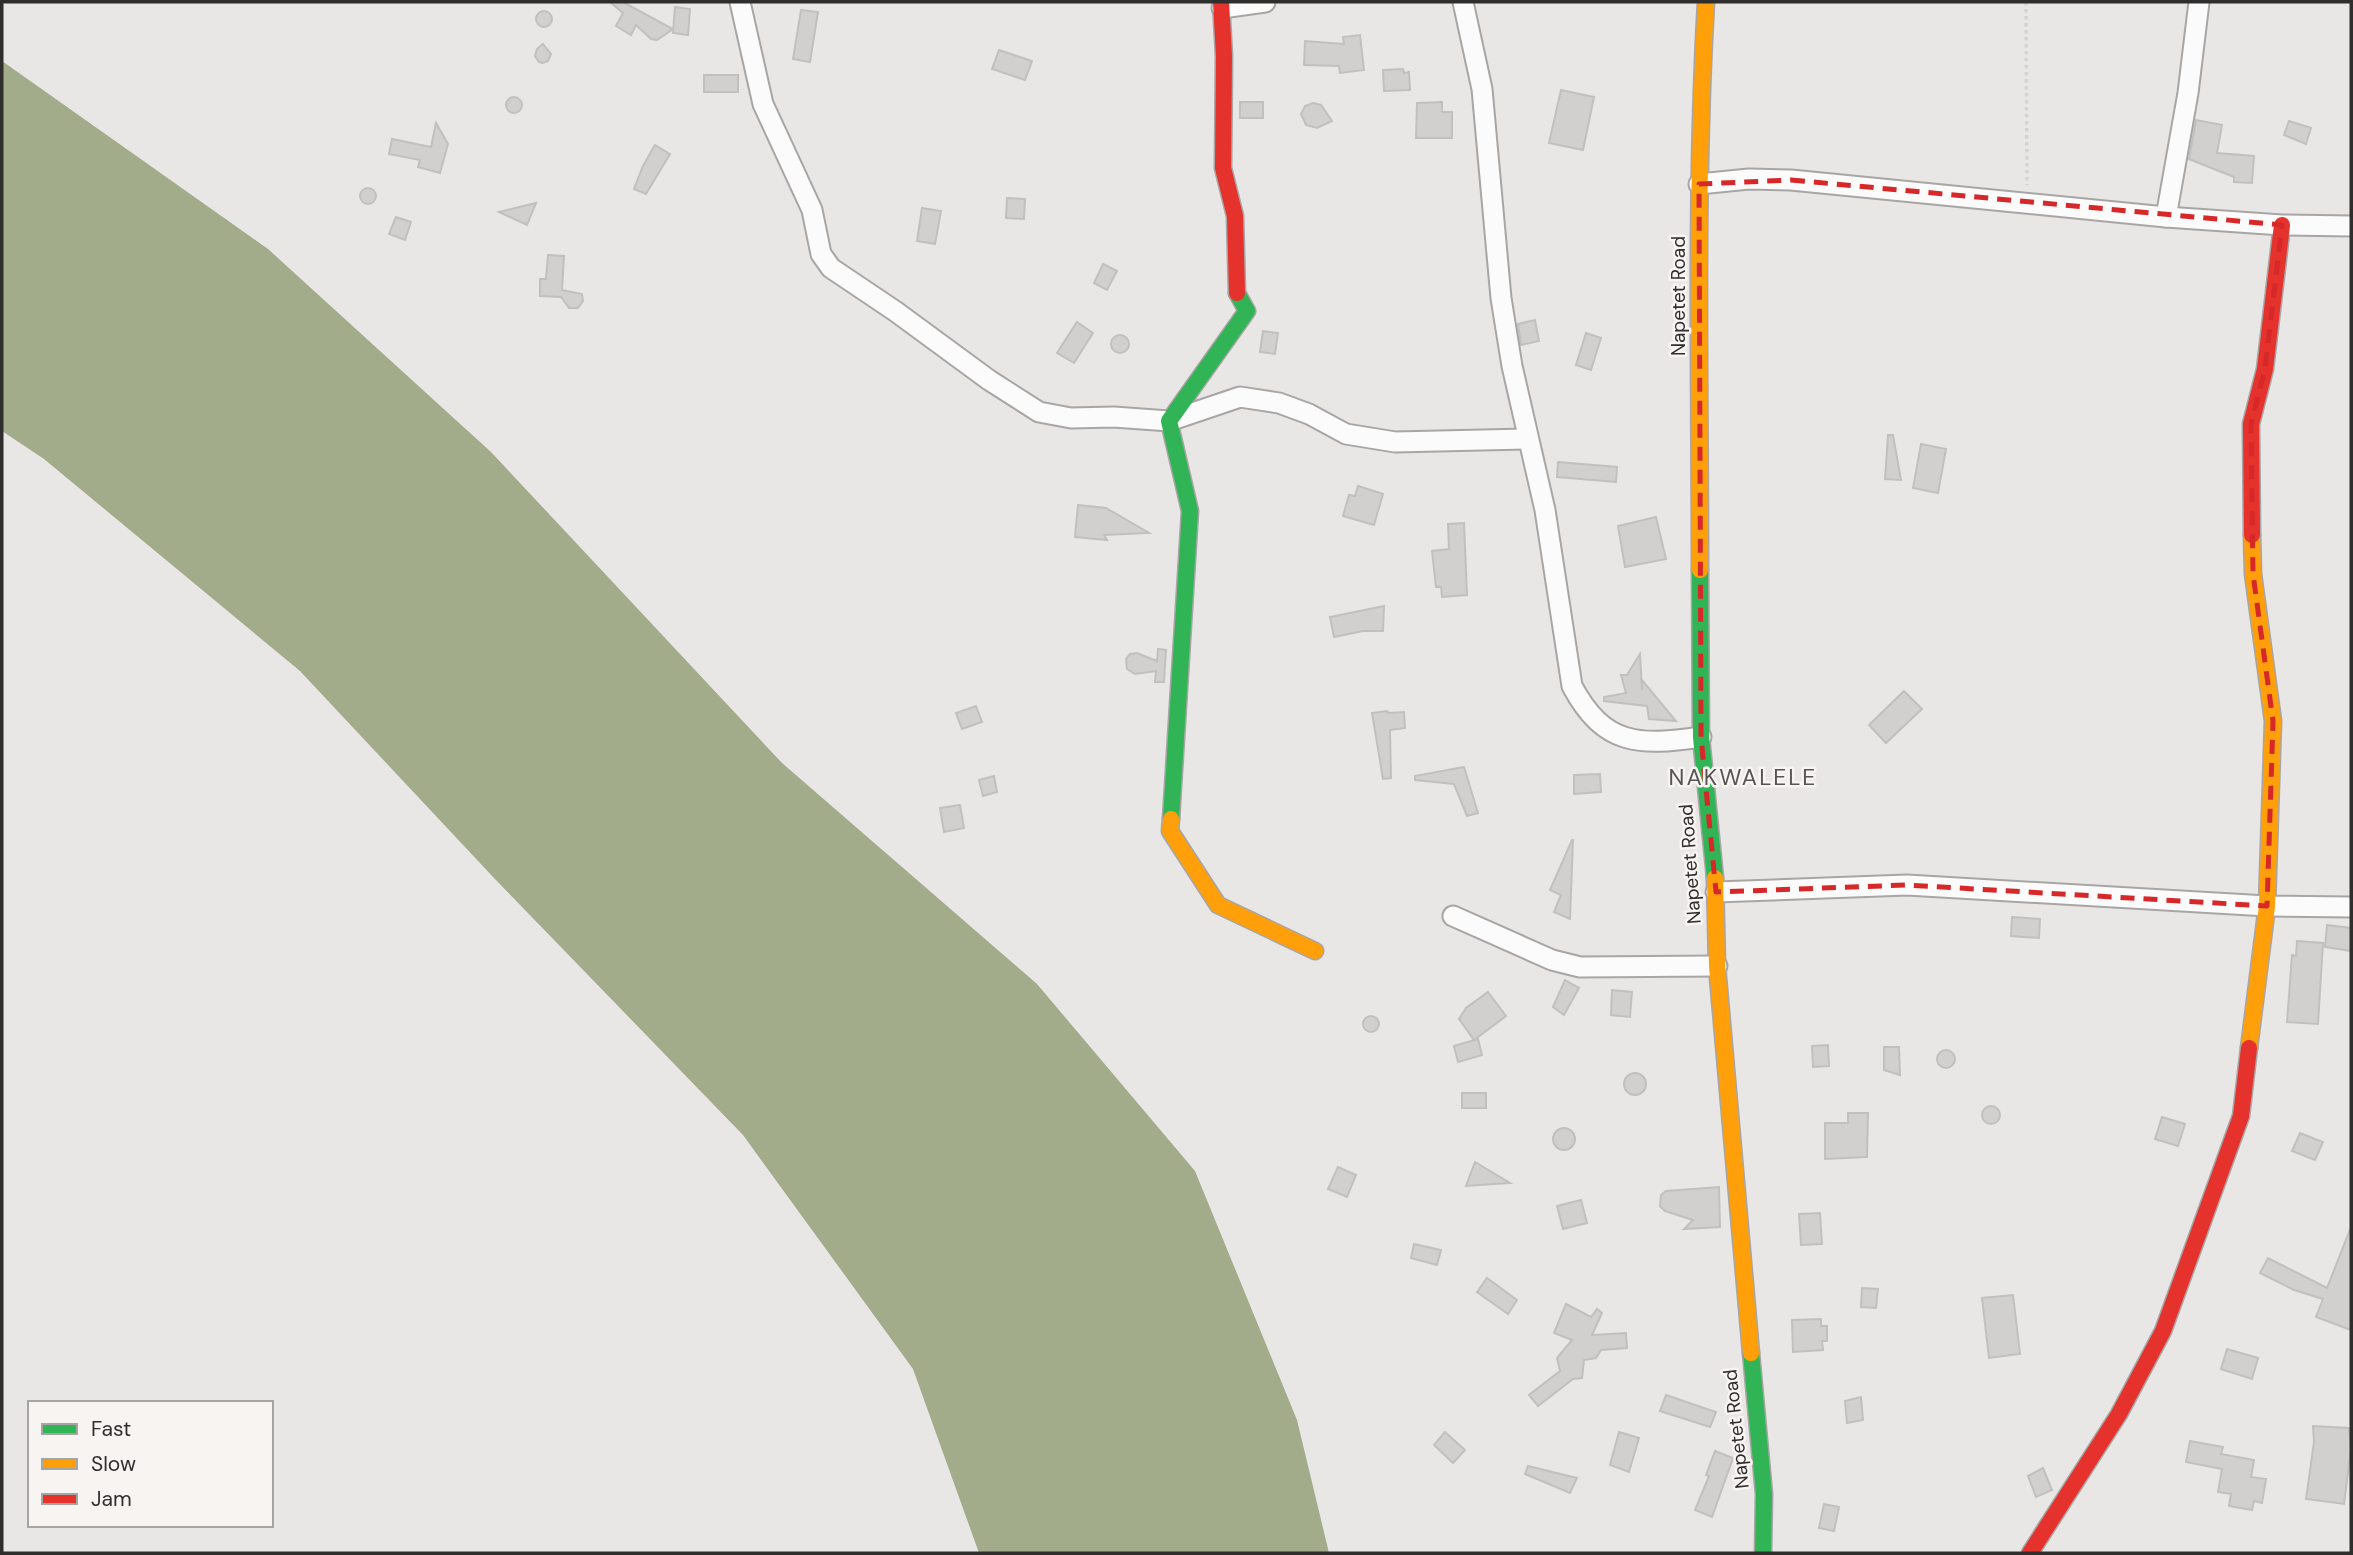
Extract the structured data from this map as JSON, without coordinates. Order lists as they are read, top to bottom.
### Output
{
  "streets": {
    "street": ["Napetet Road"]
  },
  "districts": ["NAKWALELE"],
  "legend": ["Fast", "Slow", "Jam"]
}
